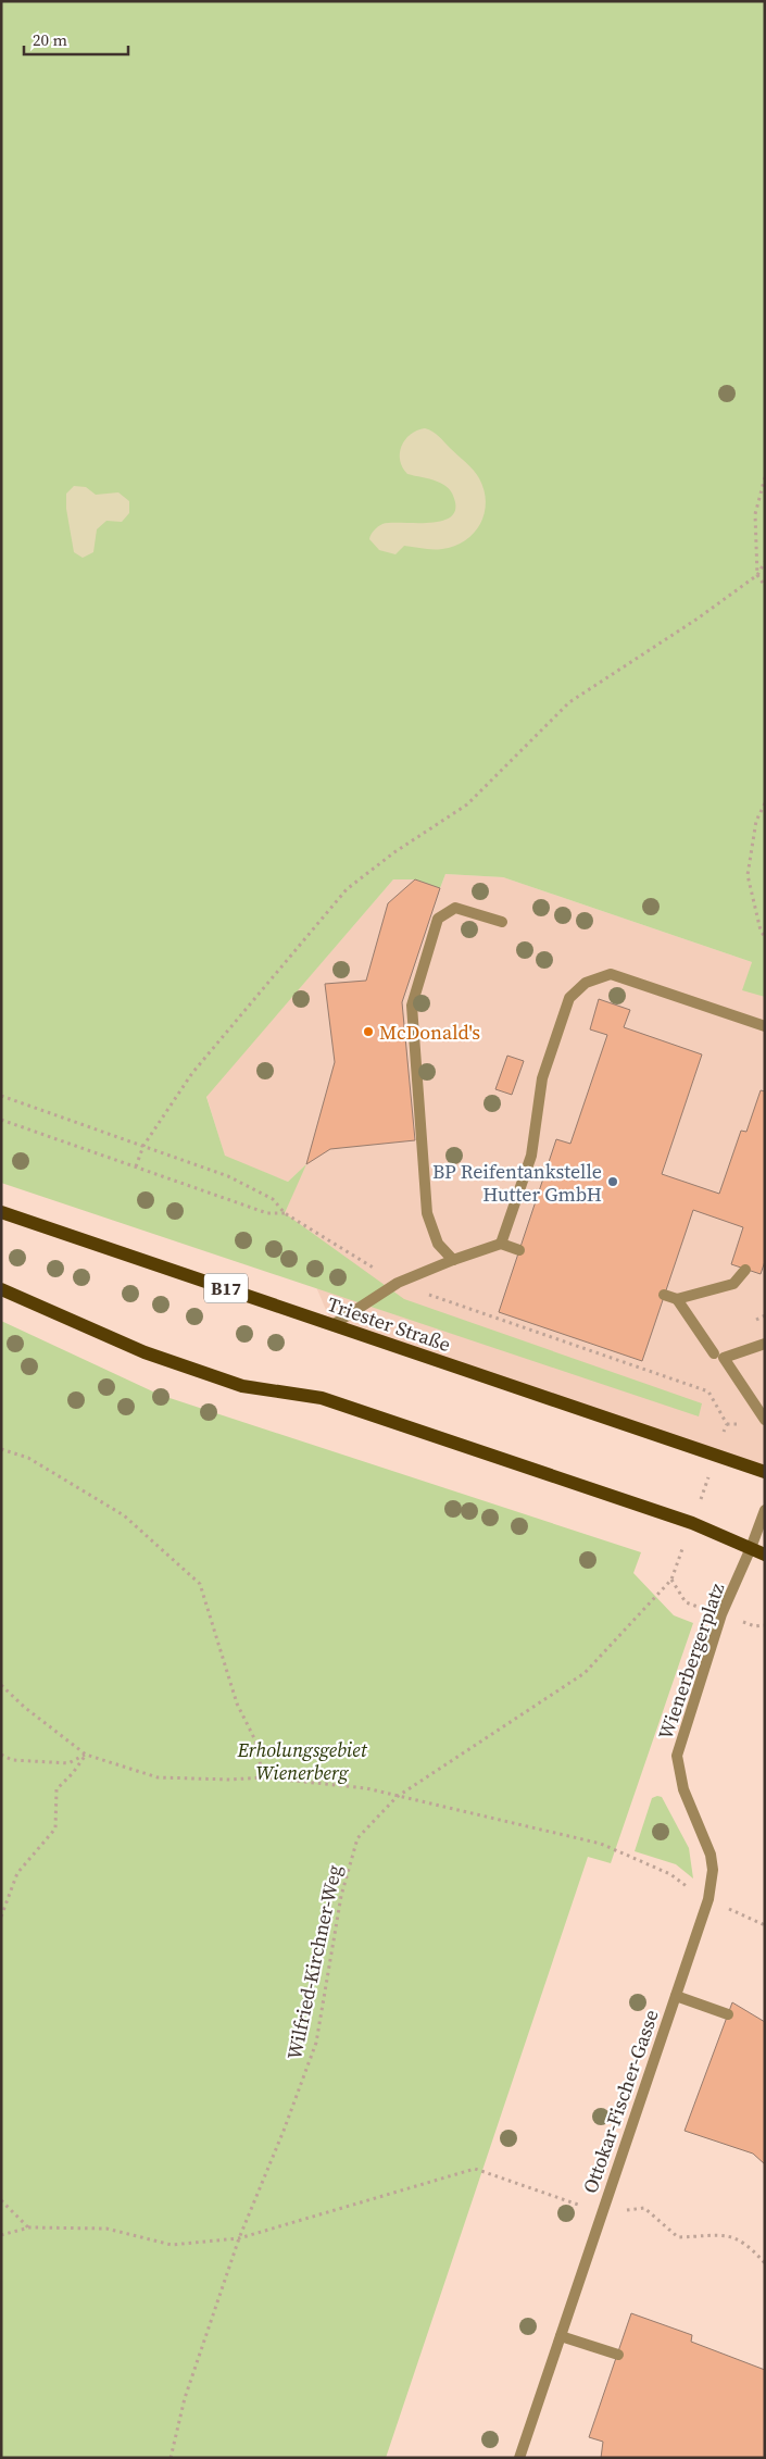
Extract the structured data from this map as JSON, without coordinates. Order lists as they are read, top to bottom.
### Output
{
  "streets": {
    "main road": ["B17", "Triester Straße"],
    "street": ["Wienerbergerplatz", "Ottokar-Fischer-Gasse"],
    "path": ["Wilfried-Kirchner-Weg"]
  },
  "crossings": [
    ["Wienerbergerplatz", "Ottokar-Fischer-Gasse"]
  ],
  "parks": ["Erholungsgebiet Wienerberg"],
  "places": ["McDonald's", "BP Reifentankstelle Hutter GmbH"],
  "scale_bar": "20 m"
}
